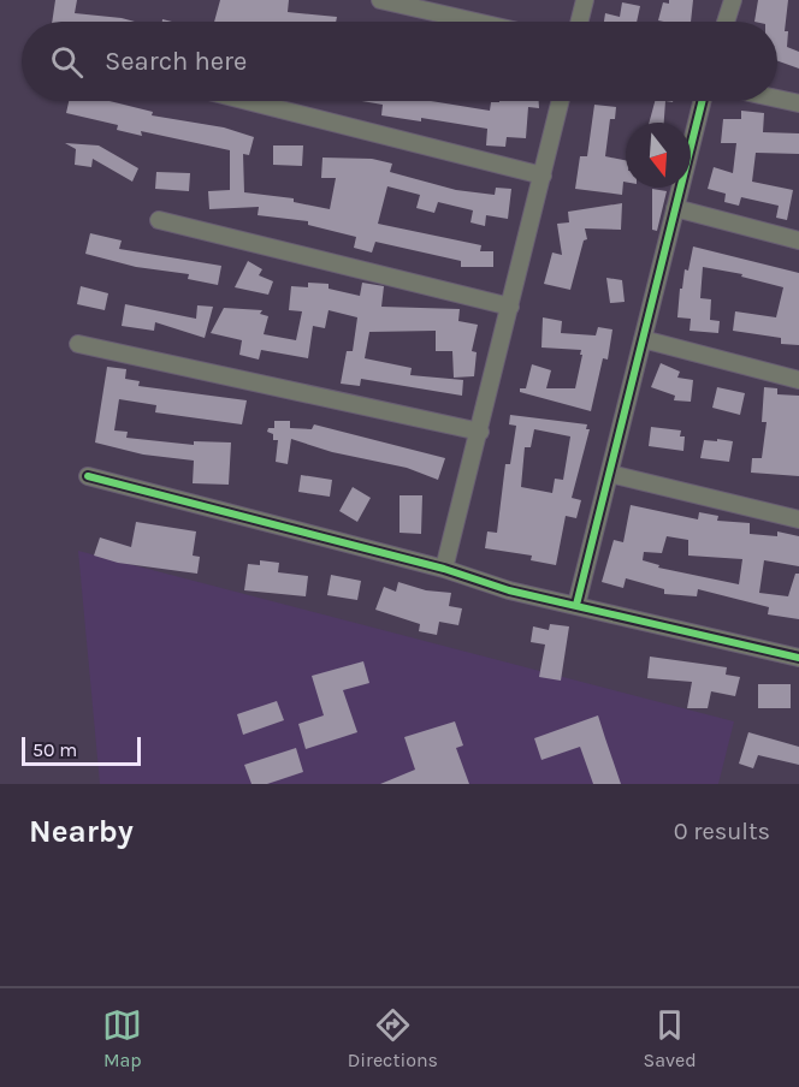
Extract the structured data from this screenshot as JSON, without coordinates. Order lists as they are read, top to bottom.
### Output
{
  "scale_bar": "50 m",
  "north": "bottom",
  "page": {
    "search": "Search here",
    "scale": "50 m",
    "heading": ["Nearby", "0 results"],
    "nav": ["Map", "Directions", "Saved"]
  }
}
